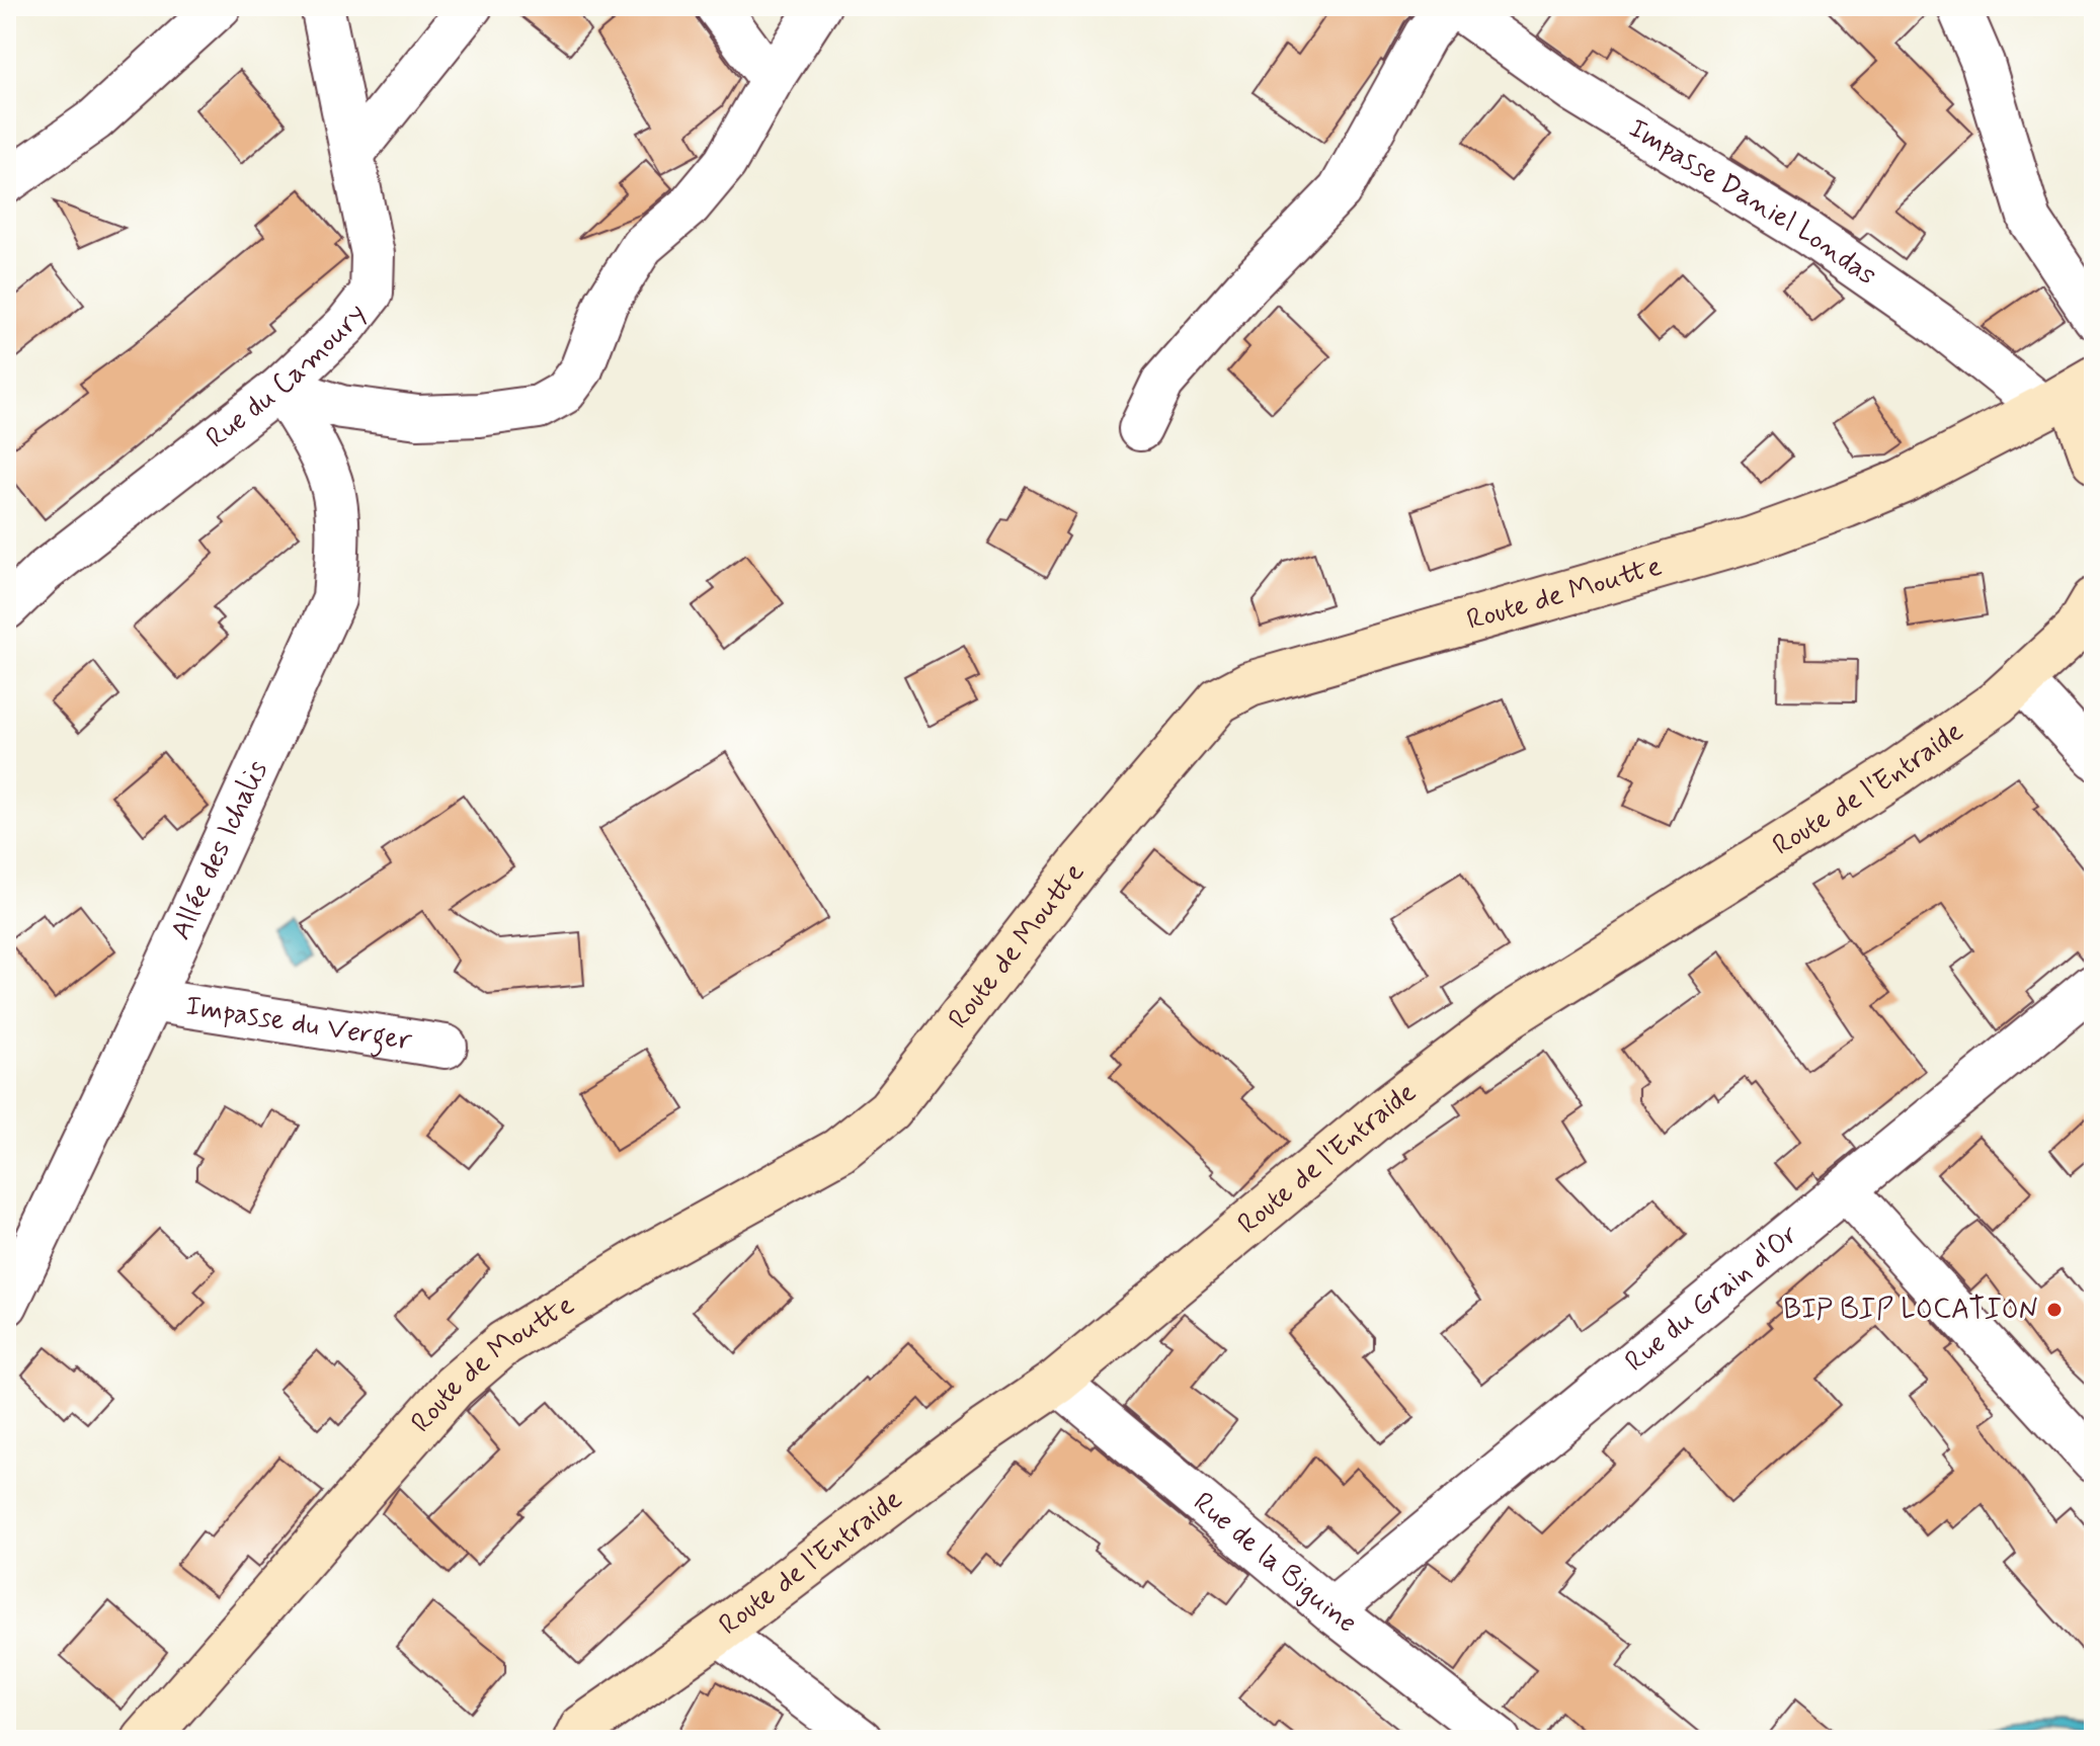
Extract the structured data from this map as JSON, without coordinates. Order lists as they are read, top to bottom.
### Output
{
  "streets": {
    "main road": ["Route de Moutte", "Route de l'Entraide"],
    "street": [
      "Impasse Daniel Londas",
      "Rue du Camoury",
      "Allée des Ichalis",
      "Impasse du Verger",
      "Rue du Grain d'Or",
      "Rue de la Biguine"
    ]
  },
  "crossings": [
    ["Impasse Daniel Londas", "Route de Moutte"],
    ["Rue du Camoury", "Allée des Ichalis"],
    ["Route de l'Entraide", "Rue de la Biguine"],
    ["Allée des Ichalis", "Impasse du Verger"],
    ["Rue du Grain d'Or", "Rue de la Biguine"]
  ],
  "places": ["BIP BIP LOCATION"]
}
